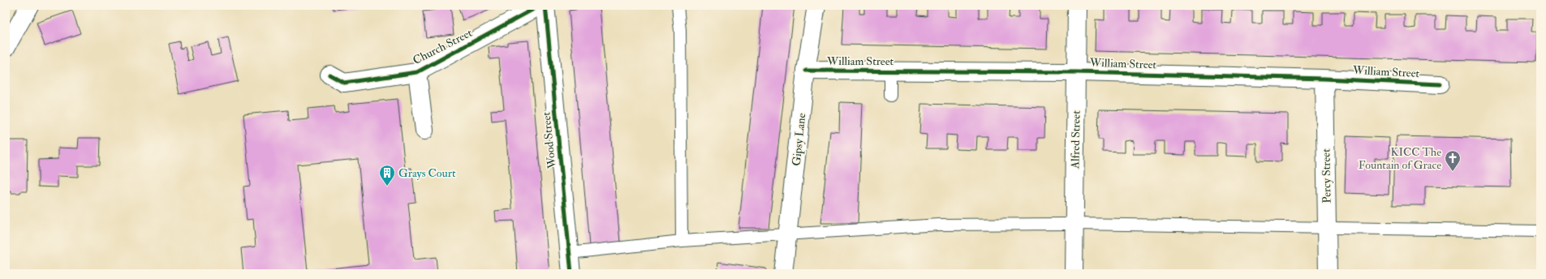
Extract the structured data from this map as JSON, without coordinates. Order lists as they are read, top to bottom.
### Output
{
  "streets": {
    "street": [
      "Church Street",
      "William Street",
      "Gipsy Lane",
      "Alfred Street",
      "Wood Street",
      "Percy Street"
    ]
  },
  "crossings": [
    ["William Street", "Gipsy Lane"],
    ["William Street", "Alfred Street"],
    ["William Street", "Percy Street"]
  ],
  "places": {
    "church": ["KICC The Fountain of Grace"],
    "building": ["Grays Court"]
  }
}
